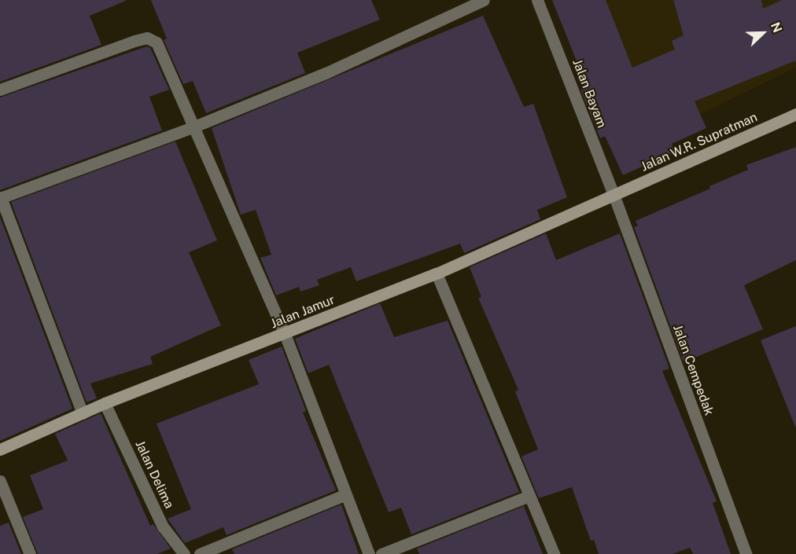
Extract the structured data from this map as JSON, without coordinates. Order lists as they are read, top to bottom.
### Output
{
  "streets": {
    "street": [
      "Jalan Bayam",
      "Jalan W.R. Supratman",
      "Jalan Jamur",
      "Jalan Cempedak",
      "Jalan Delima"
    ]
  },
  "crossings": [
    ["Jalan Bayam", "Jalan W.R. Supratman"],
    ["Jalan Bayam", "Jalan Jamur"],
    ["Jalan Bayam", "Jalan Cempedak"],
    ["Jalan W.R. Supratman", "Jalan Jamur"],
    ["Jalan W.R. Supratman", "Jalan Cempedak"],
    ["Jalan Jamur", "Jalan Cempedak"],
    ["Jalan Jamur", "Jalan Delima"]
  ],
  "north": "top right"
}
